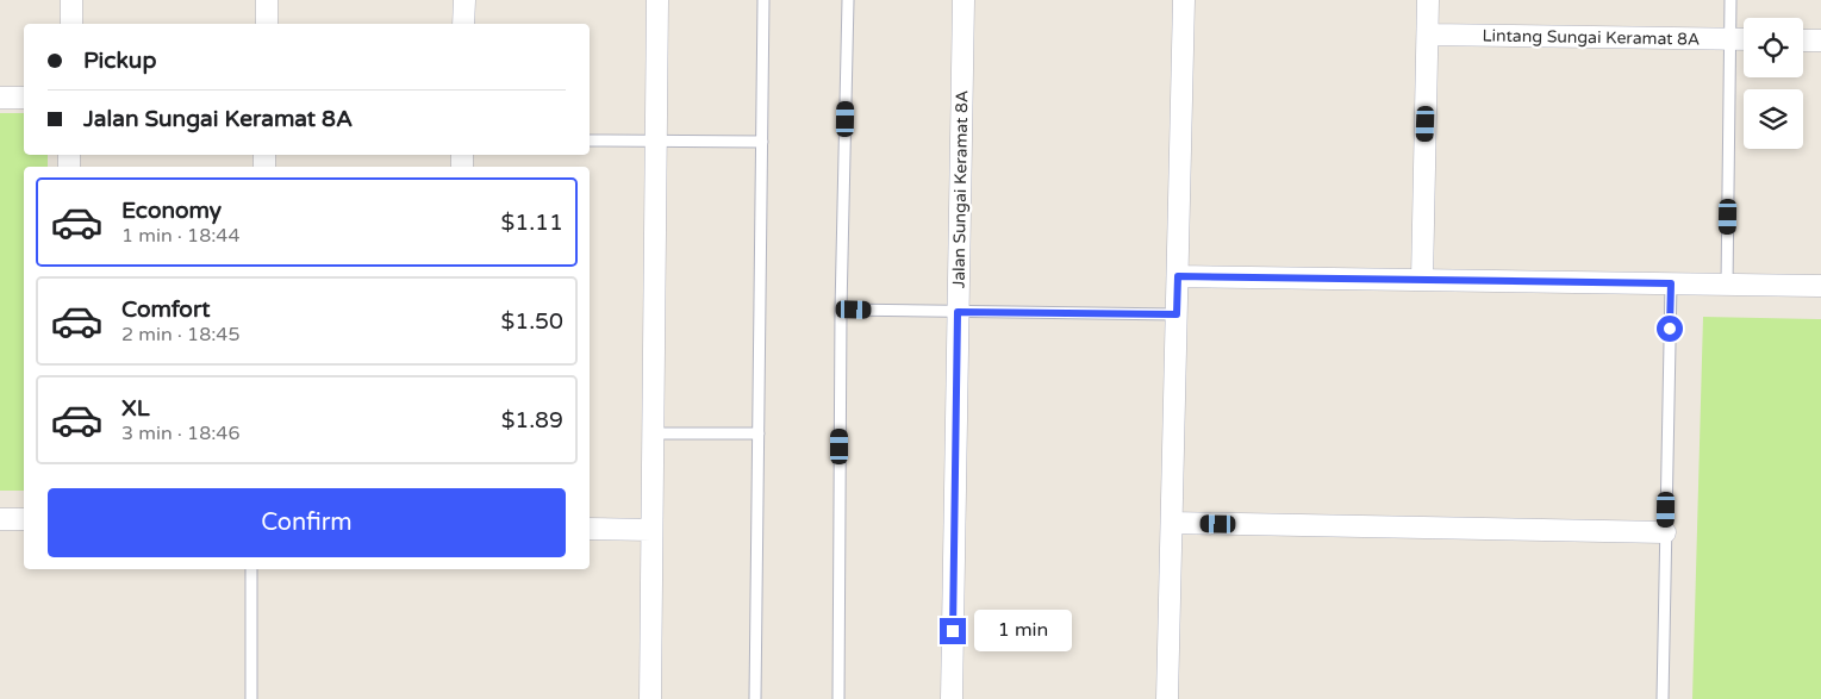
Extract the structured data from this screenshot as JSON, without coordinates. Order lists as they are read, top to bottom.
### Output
{
  "streets": {
    "street": ["Lintang Sungai Keramat 8A", "Jalan Sungai Keramat 8A"]
  },
  "page": {
    "banner": ["Pickup", "Jalan Sungai Keramat 8A"],
    "list": [
      {
        "name": "Economy",
        "note": "1 min · 18:44",
        "value": "$1.11"
      },
      {
        "name": "Comfort",
        "note": "2 min · 18:45",
        "value": "$1.50"
      },
      {
        "name": "XL",
        "note": "3 min · 18:46",
        "value": "$1.89"
      }
    ],
    "buttons": "Confirm",
    "bubble": "1 min"
  }
}
